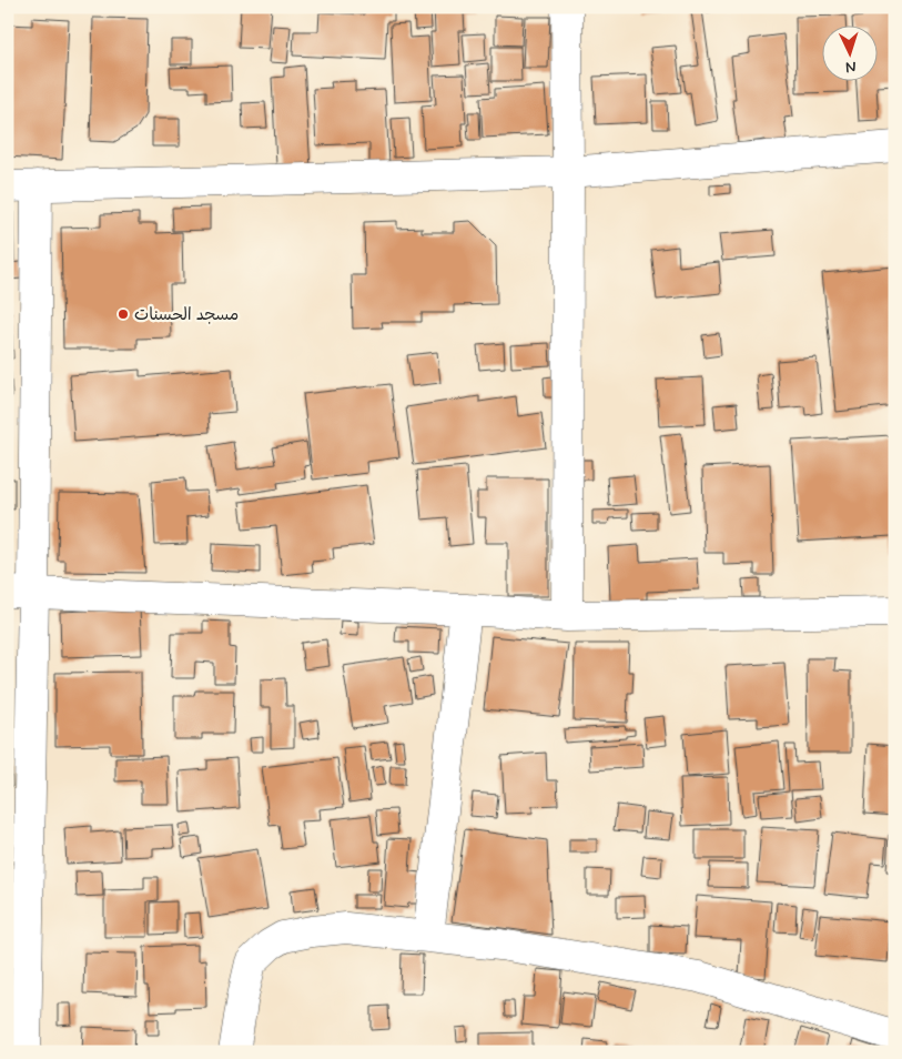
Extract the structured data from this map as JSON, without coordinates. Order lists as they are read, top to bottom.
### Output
{
  "places": ["مسجد الحسنات"],
  "north": "bottom"
}
